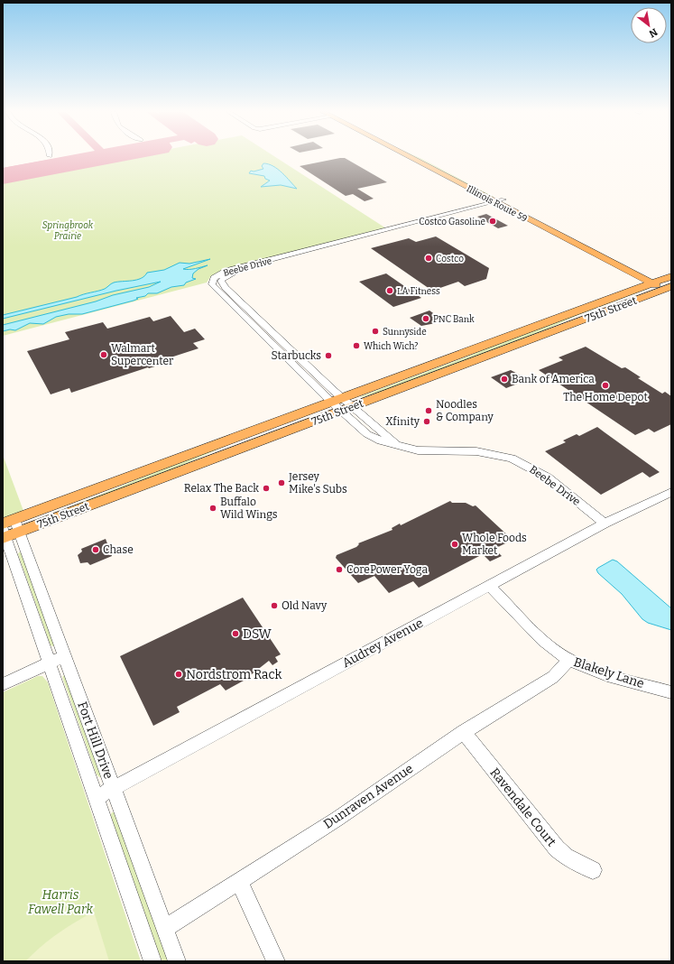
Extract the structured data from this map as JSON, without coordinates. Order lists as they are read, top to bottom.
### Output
{
  "streets": {
    "main road": ["Illinois Route 59", "75th Street"],
    "street": [
      "Beebe Drive",
      "Audrey Avenue",
      "Blakely Lane",
      "Fort Hill Drive",
      "Dunraven Avenue",
      "Ravendale Court"
    ]
  },
  "crossings": [
    ["Illinois Route 59", "Beebe Drive"],
    ["Illinois Route 59", "75th Street"],
    ["Beebe Drive", "75th Street"],
    ["Beebe Drive", "Audrey Avenue"],
    ["75th Street", "Fort Hill Drive"],
    ["Audrey Avenue", "Blakely Lane"],
    ["Audrey Avenue", "Fort Hill Drive"],
    ["Blakely Lane", "Dunraven Avenue"],
    ["Fort Hill Drive", "Dunraven Avenue"],
    ["Dunraven Avenue", "Ravendale Court"]
  ],
  "parks": ["Springbrook Prairie", "Harris Fawell Park"],
  "places": [
    "Costco Gasoline",
    "Costco",
    "LA Fitness",
    "PNC Bank",
    "Sunnyside",
    "Which Wich?",
    "Walmart Supercenter",
    "Starbucks",
    "Bank of America",
    "The Home Depot",
    "Noodles & Company",
    "Xfinity",
    "Jersey Mike's Subs",
    "Relax The Back",
    "Buffalo Wild Wings",
    "Whole Foods Market",
    "Chase",
    "CorePower Yoga",
    "Old Navy",
    "DSW",
    "Nordstrom Rack"
  ],
  "north": "bottom right"
}
